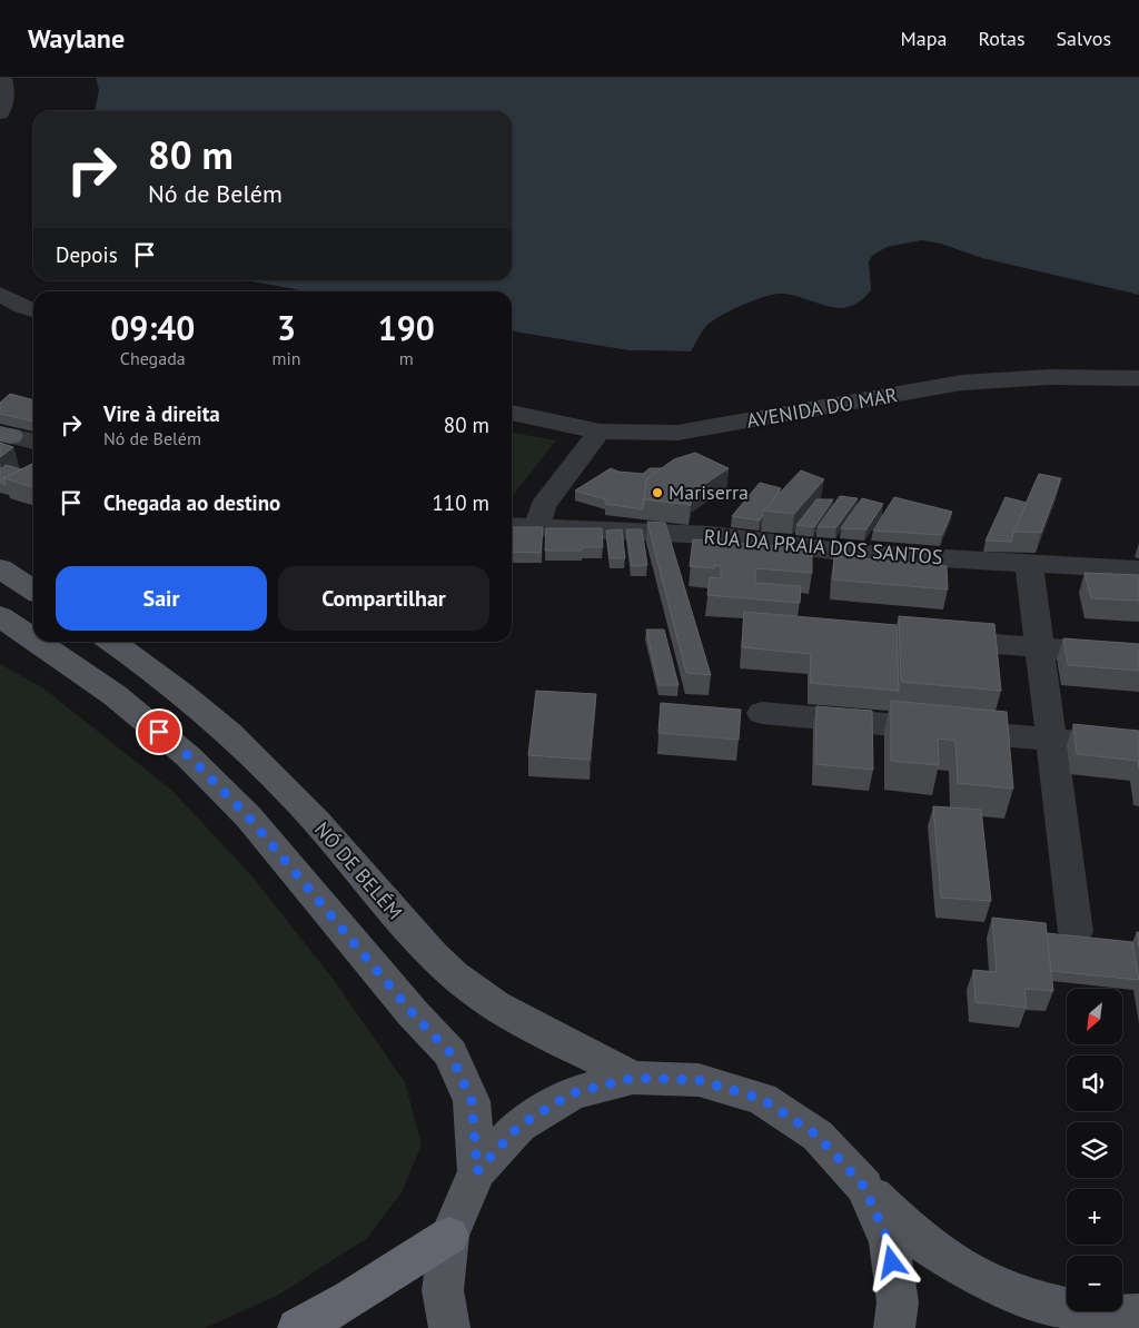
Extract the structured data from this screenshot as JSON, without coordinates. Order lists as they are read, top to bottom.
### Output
{
  "streets": {
    "main road": ["NÓ DE BELÉM"],
    "street": ["AVENIDA DO MAR", "RUA DA PRAIA DOS SANTOS"]
  },
  "places": ["Mariserra"],
  "north": "bottom left",
  "page": {
    "header": "Waylane",
    "nav": ["Mapa", "Rotas", "Salvos"],
    "turn": ["80 m", "Nó de Belém"],
    "then": "Depois",
    "eta": [
      "09:40",
      "Chegada",
      "3",
      "min",
      "190",
      "m"
    ],
    "list": [
      {
        "name": "Vire à direita",
        "note": "Nó de Belém",
        "value": "80 m"
      },
      {
        "name": "Chegada ao destino",
        "value": "110 m"
      }
    ],
    "buttons": ["Sair", "Compartilhar"],
    "map_buttons": ["+", "−"]
  }
}
